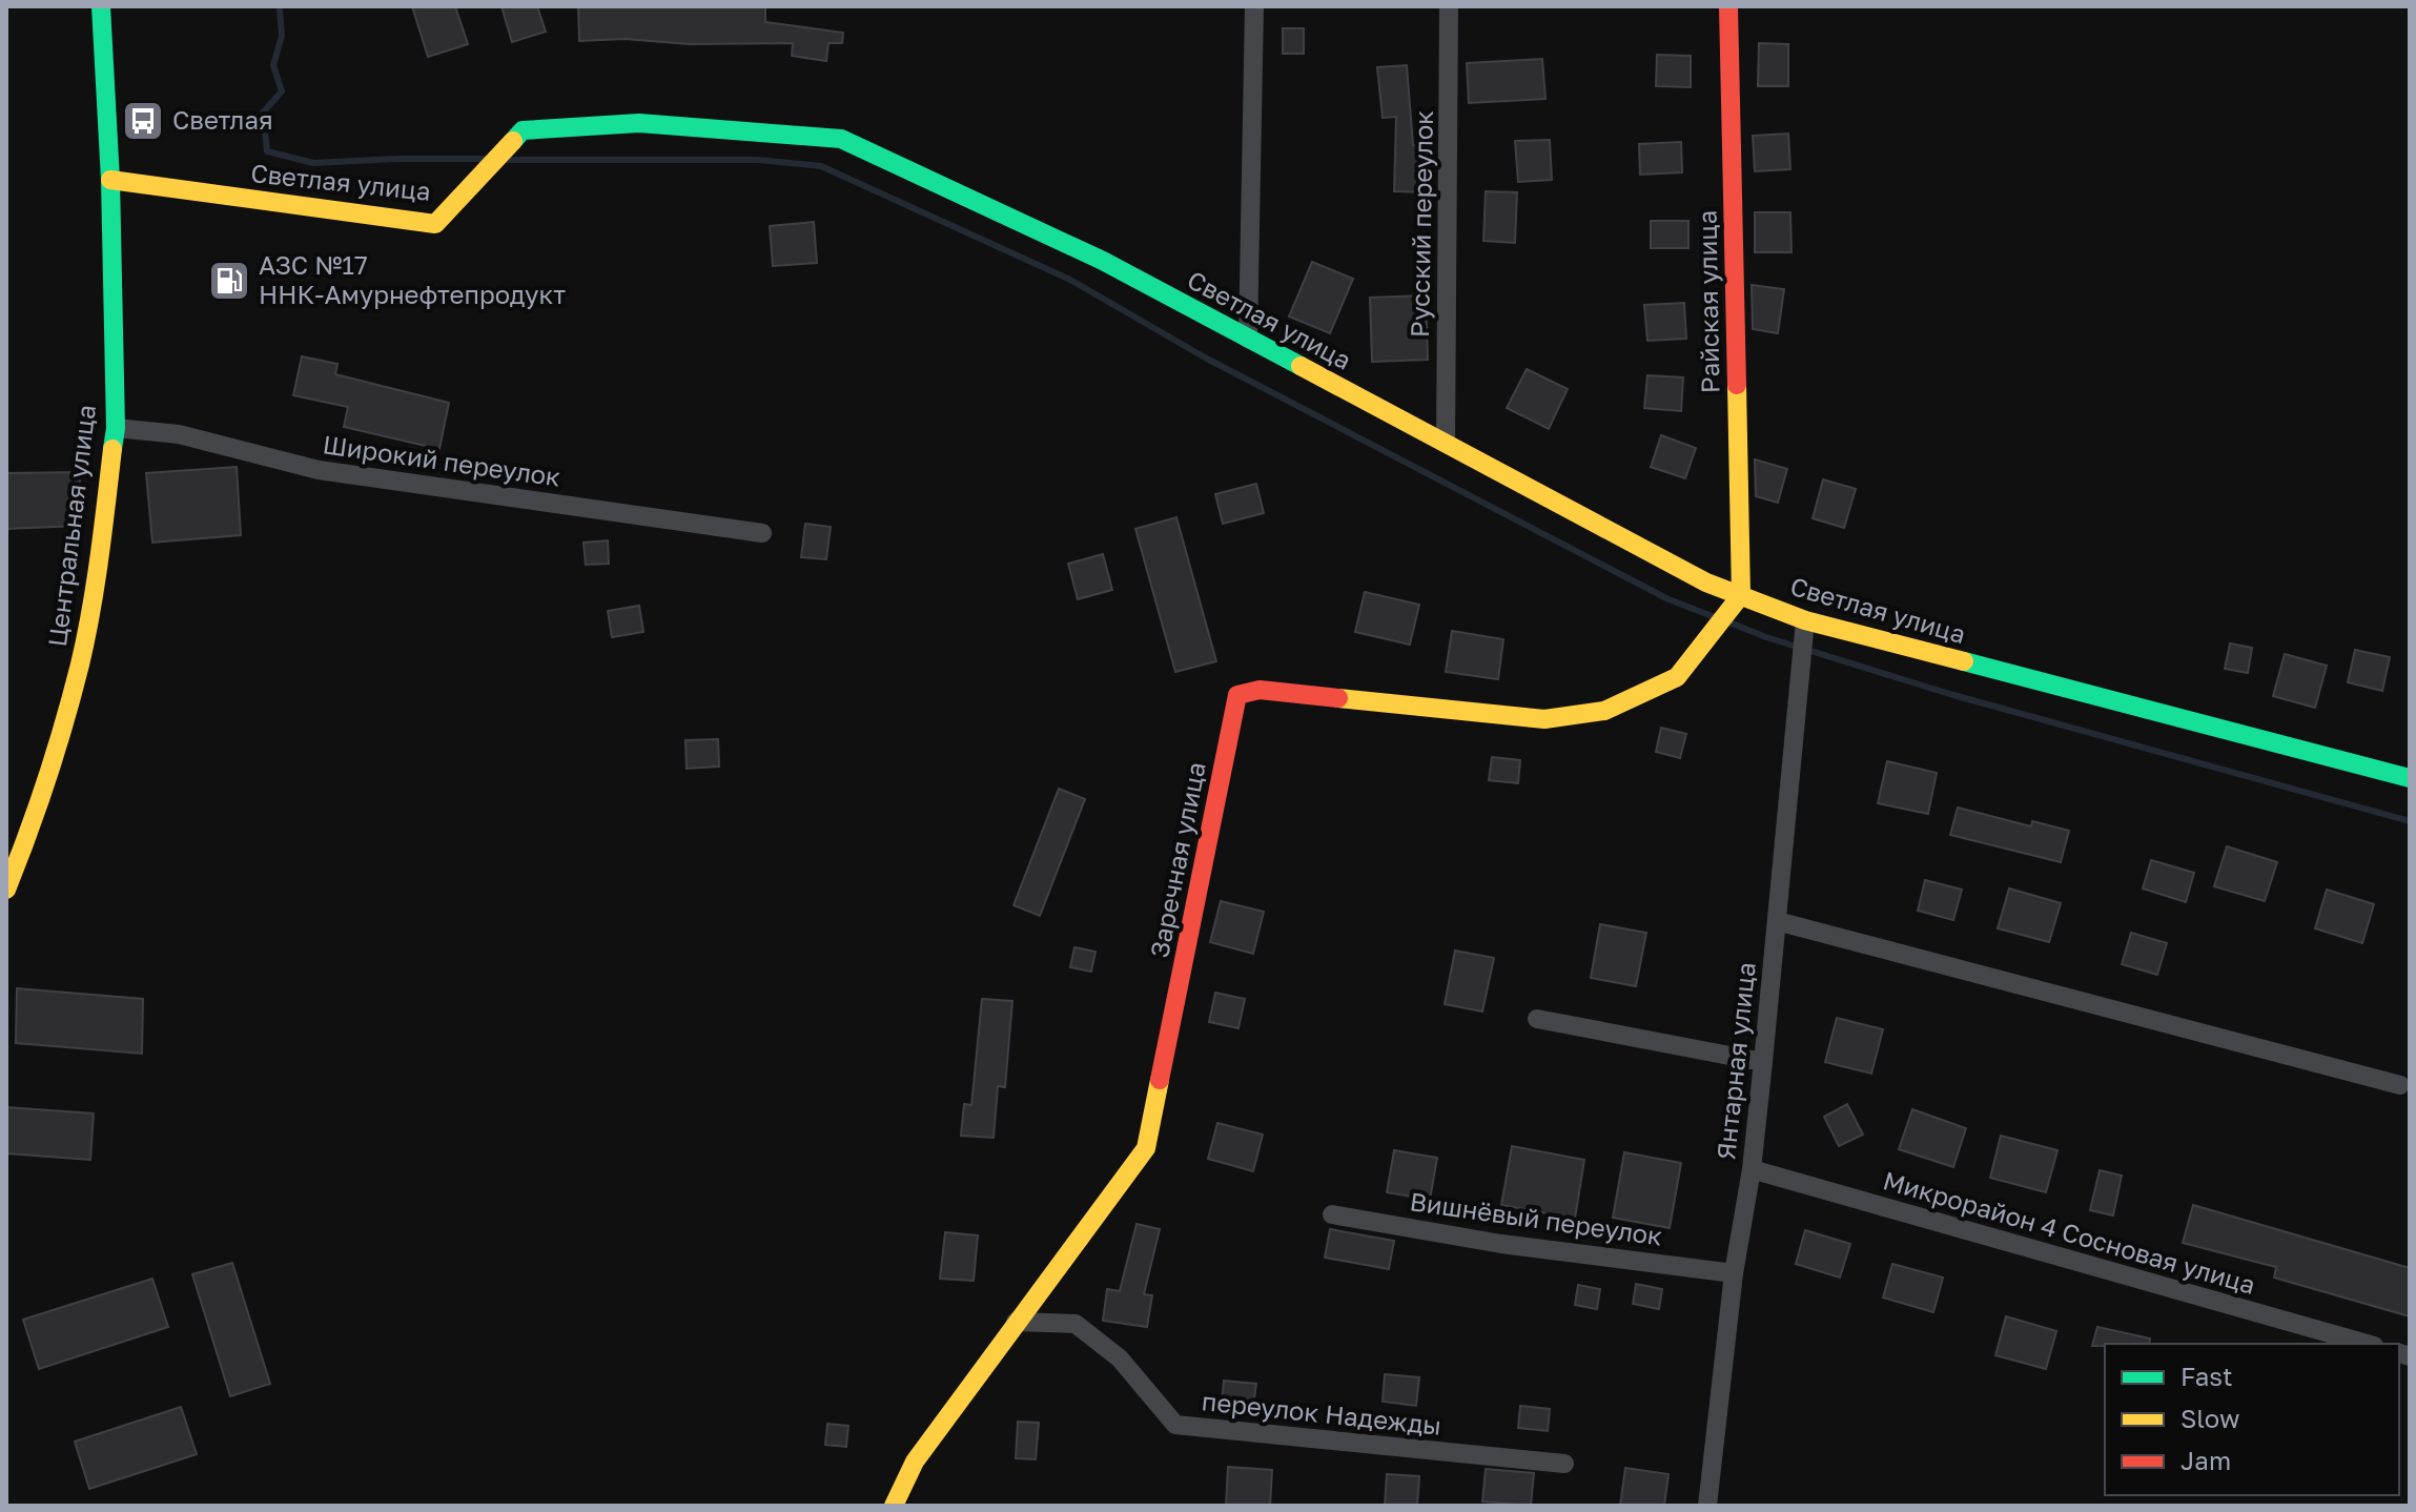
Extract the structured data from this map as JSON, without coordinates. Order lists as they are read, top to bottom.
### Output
{
  "streets": {
    "street": [
      "Светлая улица",
      "Русский переулок",
      "Райская улица",
      "Широкий переулок",
      "Центральная улица",
      "Заречная улица",
      "Янтарная улица",
      "Вишнёвый переулок",
      "Микрорайон 4 Сосновая улица",
      "переулок Надежды"
    ]
  },
  "crossings": [
    ["Светлая улица", "Русский переулок"],
    ["Светлая улица", "Райская улица"],
    ["Светлая улица", "Центральная улица"],
    ["Светлая улица", "Заречная улица"],
    ["Светлая улица", "Янтарная улица"],
    ["Райская улица", "Заречная улица"],
    ["Широкий переулок", "Центральная улица"],
    ["Заречная улица", "переулок Надежды"],
    ["Янтарная улица", "Вишнёвый переулок"],
    ["Янтарная улица", "Микрорайон 4 Сосновая улица"]
  ],
  "places": {
    "bus stop": ["Светлая"],
    "fuel station": ["АЗС №17 ННК-Амурнефтепродукт"]
  },
  "legend": ["Fast", "Slow", "Jam"]
}
